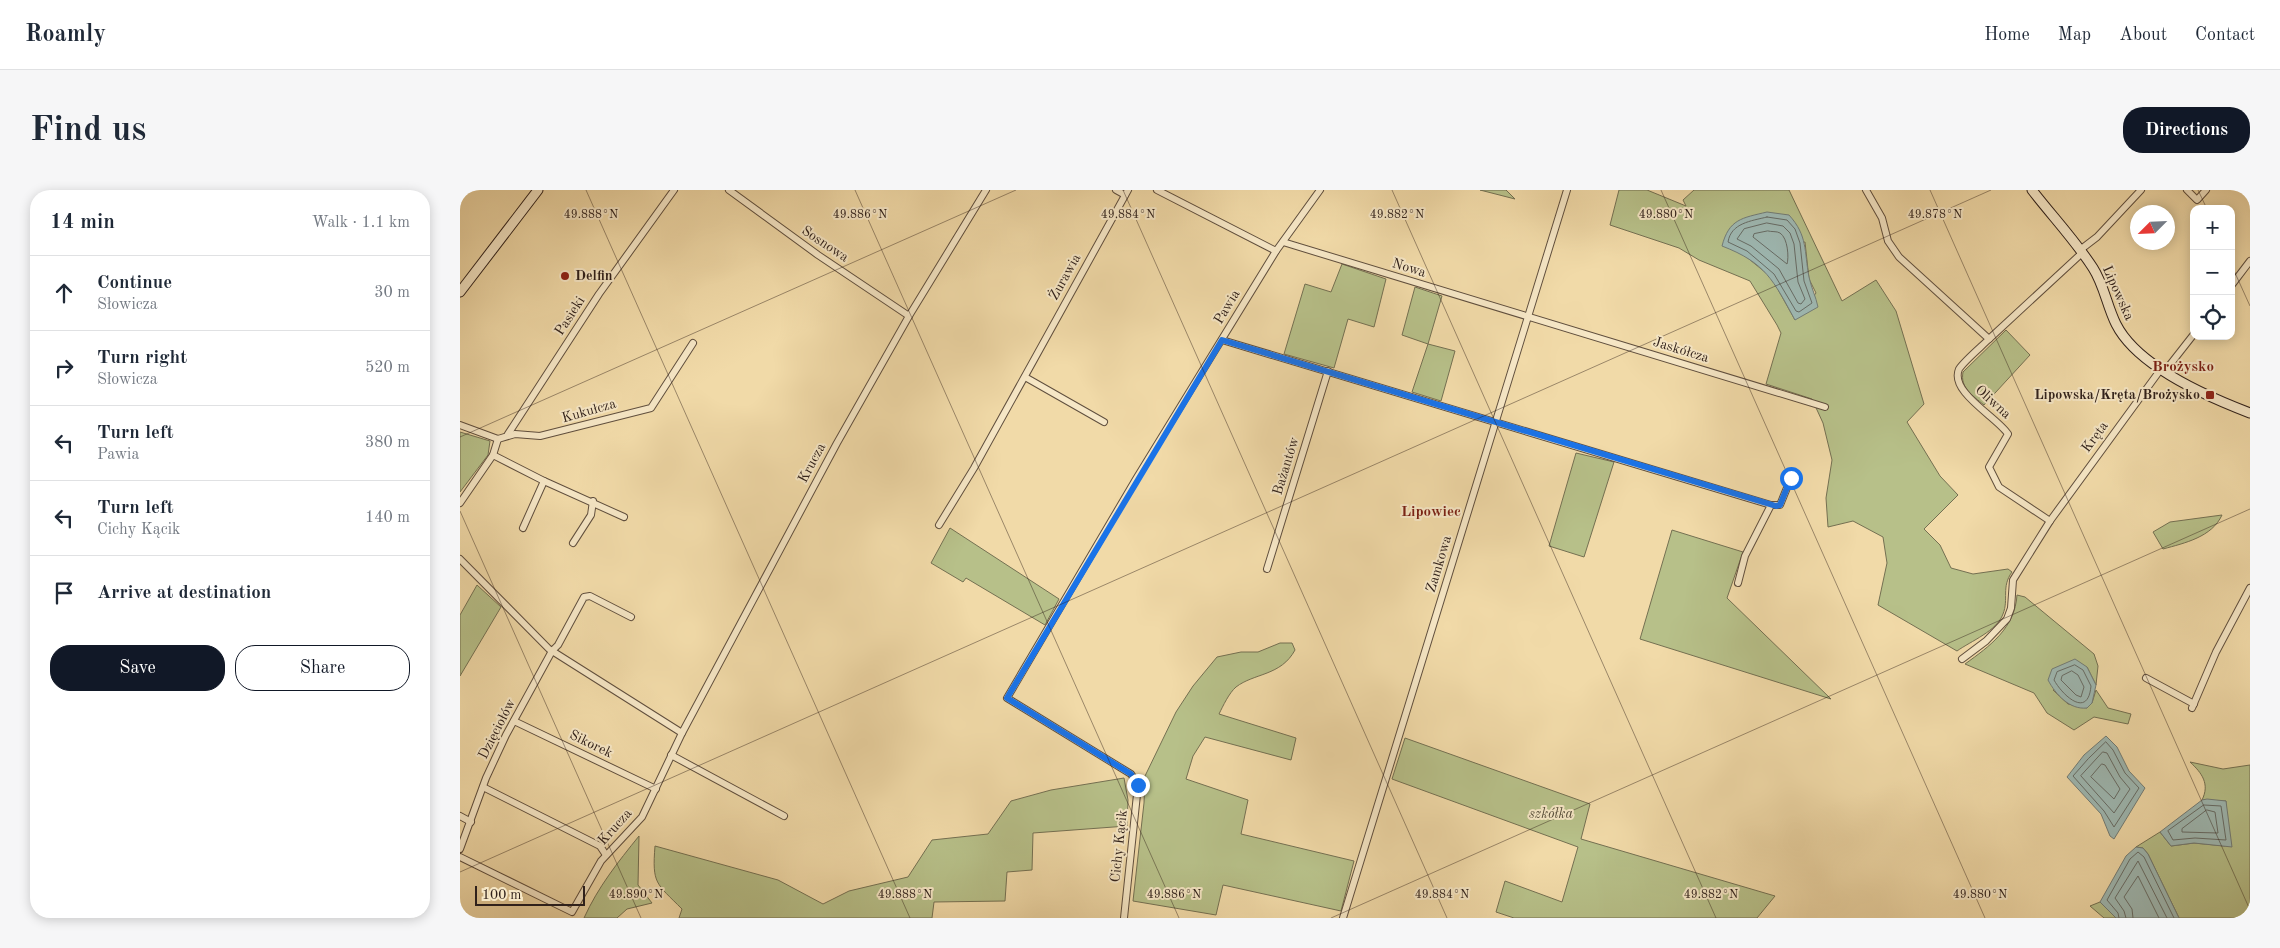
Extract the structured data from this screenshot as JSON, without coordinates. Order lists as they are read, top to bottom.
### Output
{
  "streets": {
    "street": [
      "Sosnowa",
      "Nowa",
      "Żurawia",
      "Lipowska",
      "Pawia",
      "Pasieki",
      "Jaskółcza",
      "Oliwna",
      "Kukułcza",
      "Kręta",
      "Krucza",
      "Bażantów",
      "Zamkowa",
      "Dzięciołów",
      "Sikorek",
      "Cichy Kącik"
    ]
  },
  "crossings": [
    ["Sosnowa", "Krucza"],
    ["Nowa", "Pawia"],
    ["Nowa", "Jaskółcza"],
    ["Nowa", "Zamkowa"],
    ["Lipowska", "Kręta"],
    ["Pawia", "Cichy Kącik"],
    ["Pasieki", "Kukułcza"],
    ["Jaskółcza", "Zamkowa"],
    ["Oliwna", "Kręta"],
    ["Krucza", "Sikorek"],
    ["Dzięciołów", "Sikorek"]
  ],
  "districts": ["Brożysko", "Lipowiec"],
  "parks": ["szkółka"],
  "places": {
    "other": ["Delfin"],
    "transit": ["Lipowska/Kręta/Brożysko"]
  },
  "scale_bar": "100 m",
  "north": "bottom left",
  "page": {
    "header": "Roamly",
    "nav": [
      "Home",
      "Map",
      "About",
      "Contact"
    ],
    "buttons": [
      "Directions",
      ["Save", "Share"]
    ],
    "title": "Find us",
    "heading": ["14 min", "Walk · 1.1 km"],
    "map_buttons": ["+", "−"],
    "list": [
      ["Continue", "Słowicza", "30 m"],
      ["Turn right", "Słowicza", "520 m"],
      ["Turn left", "Pawia", "380 m"],
      ["Turn left", "Cichy Kącik", "140 m"],
      "Arrive at destination"
    ],
    "scale": "100 m"
  },
  "coordinates": [
    "49.888°N",
    "49.886°N",
    "49.884°N",
    "49.882°N",
    "49.880°N",
    "49.878°N",
    "49.890°N"
  ]
}
